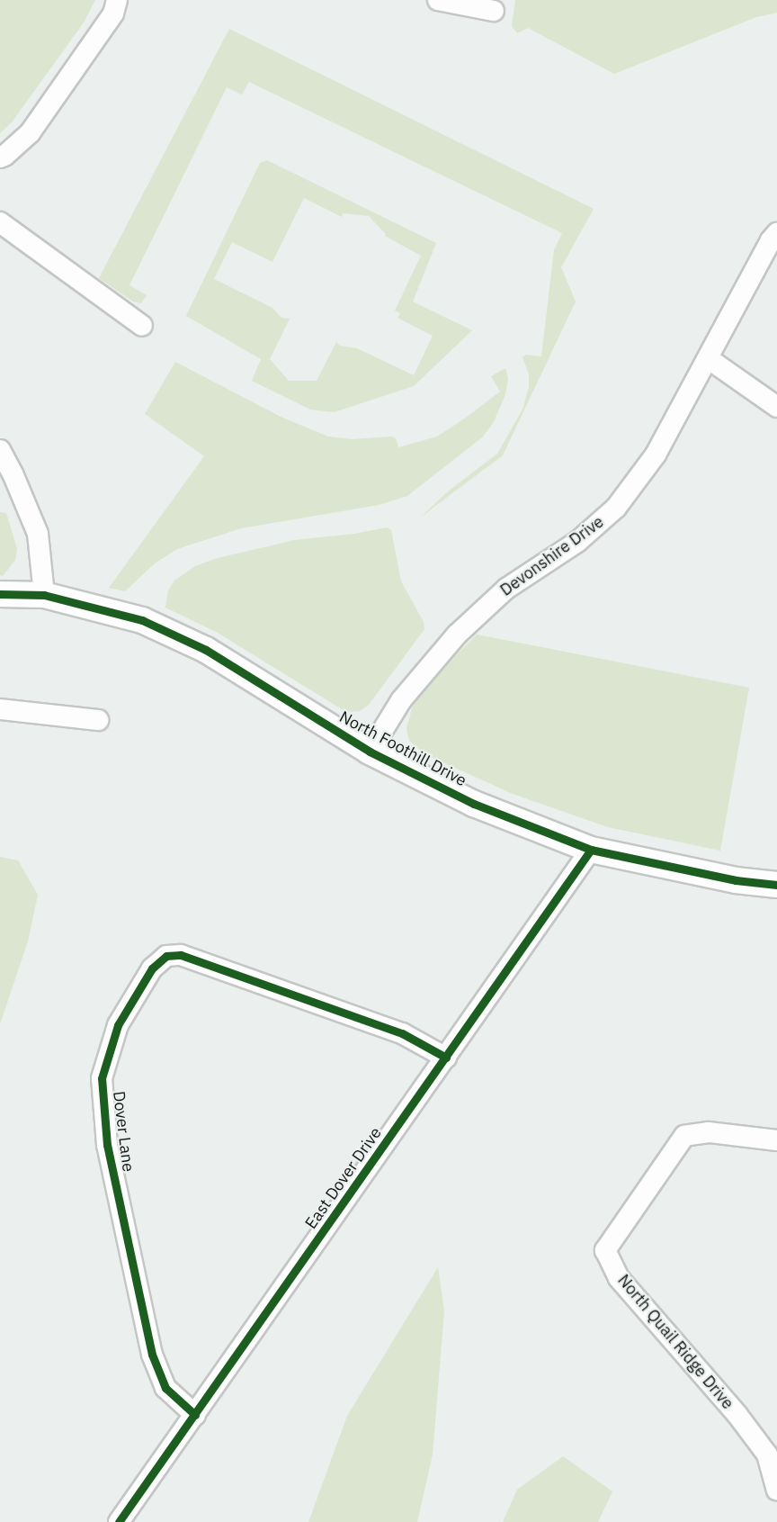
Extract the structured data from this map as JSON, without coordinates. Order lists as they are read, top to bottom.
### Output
{
  "streets": {
    "street": [
      "Devonshire Drive",
      "North Foothill Drive",
      "Dover Lane",
      "East Dover Drive",
      "North Quail Ridge Drive"
    ]
  },
  "crossings": [
    ["Devonshire Drive", "North Foothill Drive"],
    ["North Foothill Drive", "East Dover Drive"],
    ["Dover Lane", "East Dover Drive"]
  ]
}
